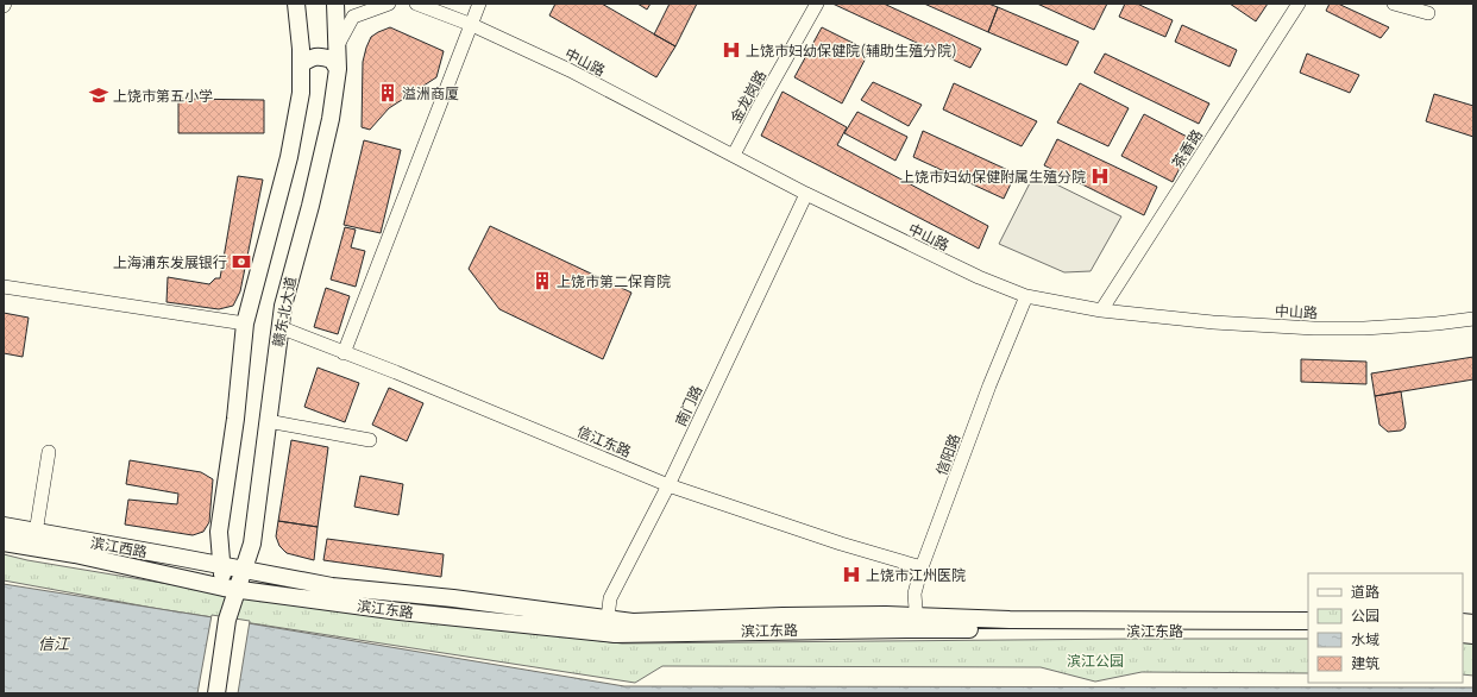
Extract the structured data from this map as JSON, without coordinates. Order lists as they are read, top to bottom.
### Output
{
  "streets": {
    "main road": ["赣东北大道", "滨江西路", "滨江东路"],
    "street": [
      "中山路",
      "金龙岗路",
      "茶香路",
      "南门路",
      "信江东路",
      "信阳路"
    ]
  },
  "crossings": [
    ["中山路", "金龙岗路"],
    ["中山路", "茶香路"],
    ["中山路", "南门路"],
    ["中山路", "信阳路"],
    ["赣东北大道", "信江东路"],
    ["赣东北大道", "滨江西路"],
    ["赣东北大道", "滨江东路"],
    ["南门路", "信江东路"],
    ["南门路", "滨江东路"],
    ["信江东路", "信阳路"],
    ["信阳路", "滨江东路"],
    ["滨江西路", "滨江东路"]
  ],
  "water": ["信江"],
  "parks": ["滨江公园"],
  "places": {
    "hospital": ["上饶市妇幼保健院(辅助生殖分院)", "上饶市妇幼保健附属生殖分院", "上饶市江州医院"],
    "building": ["溢洲商厦", "上饶市第二保育院"],
    "school or university": ["上饶市第五小学"],
    "bank": ["上海浦东发展银行"]
  },
  "legend": [
    "道路",
    "公园",
    "水域",
    "建筑"
  ]
}
